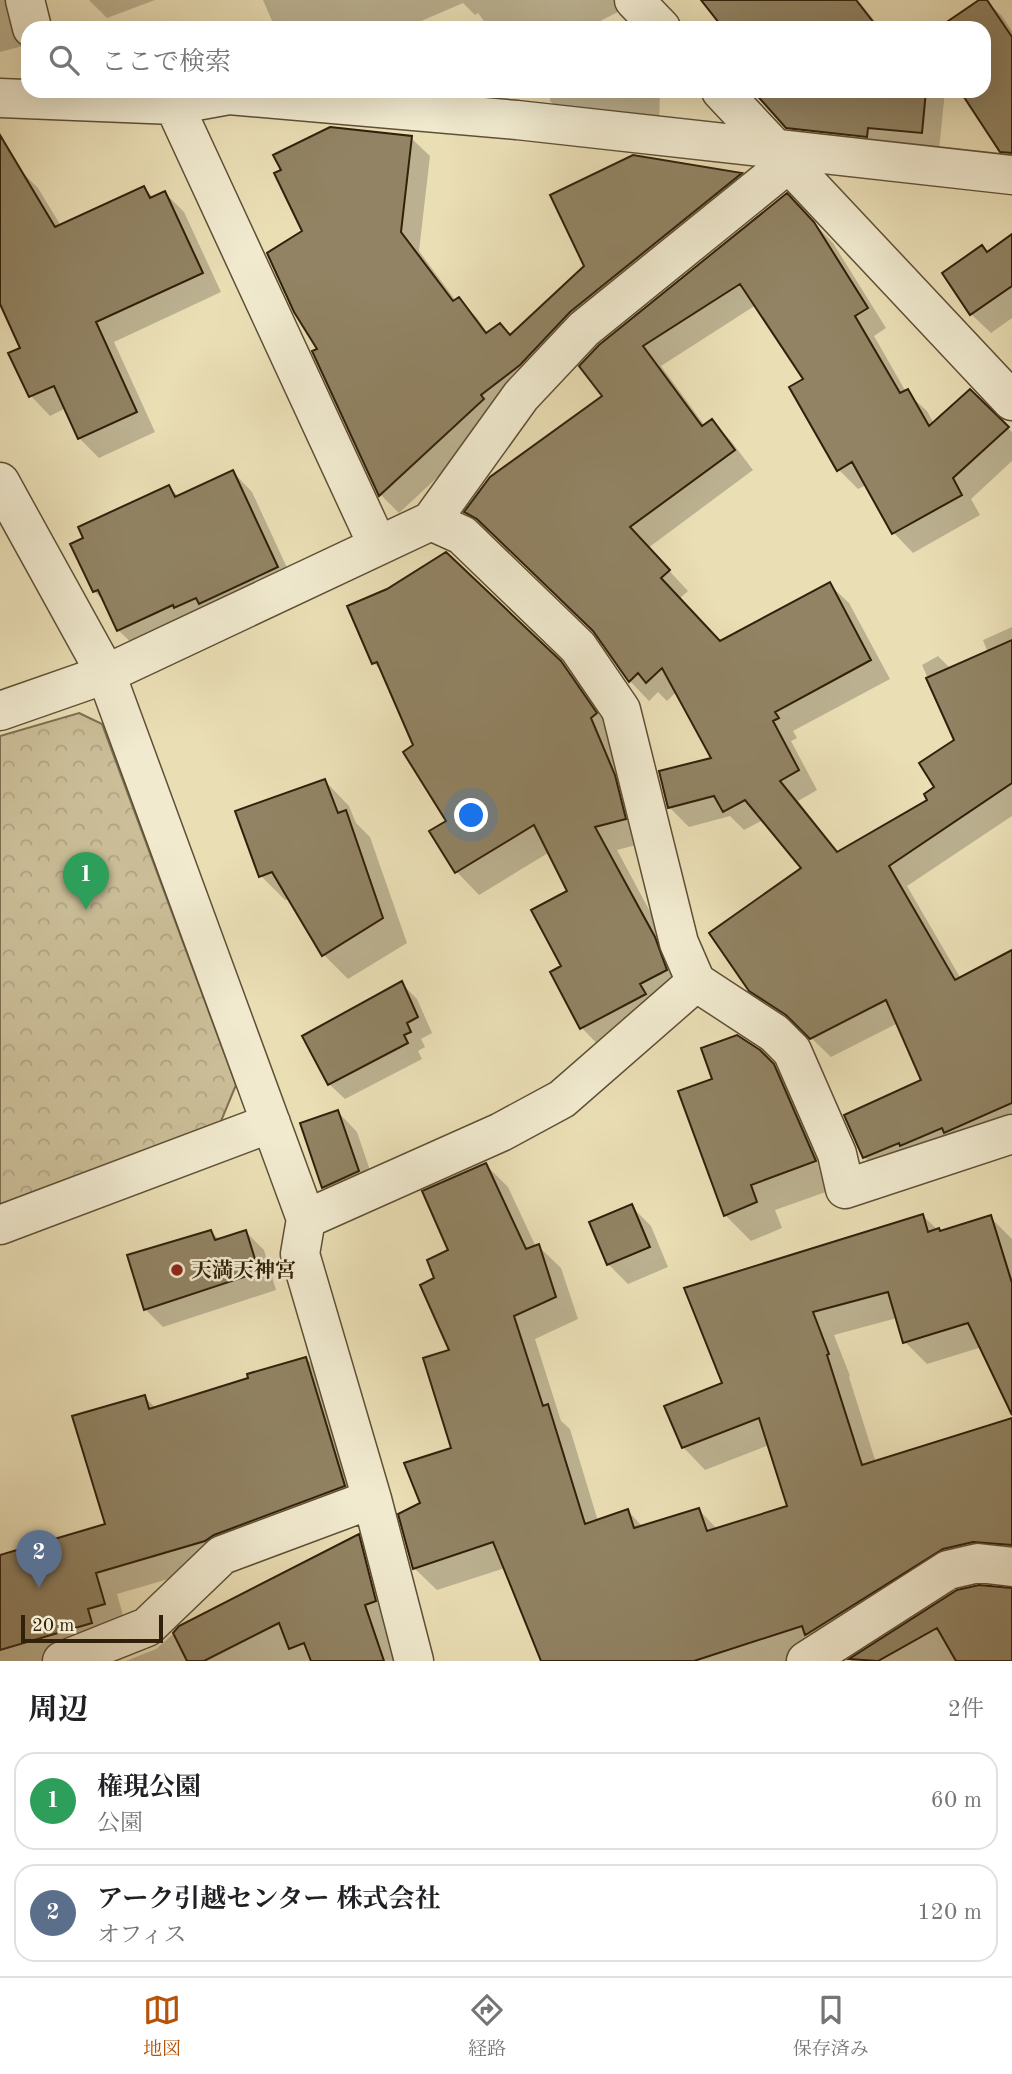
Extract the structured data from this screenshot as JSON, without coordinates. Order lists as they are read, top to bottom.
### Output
{
  "places": ["天満天神宮"],
  "scale_bar": "20 m",
  "page": {
    "search": "ここで検索",
    "pins": ["1", "2"],
    "scale": "20 m",
    "heading": ["周辺", "2件"],
    "list": [
      {
        "mark": "1",
        "name": "権現公園",
        "note": "公園",
        "value": "60 m"
      },
      {
        "mark": "2",
        "name": "アーク引越センター 株式会社",
        "note": "オフィス",
        "value": "120 m"
      }
    ],
    "nav": ["地図", "経路", "保存済み"]
  }
}
